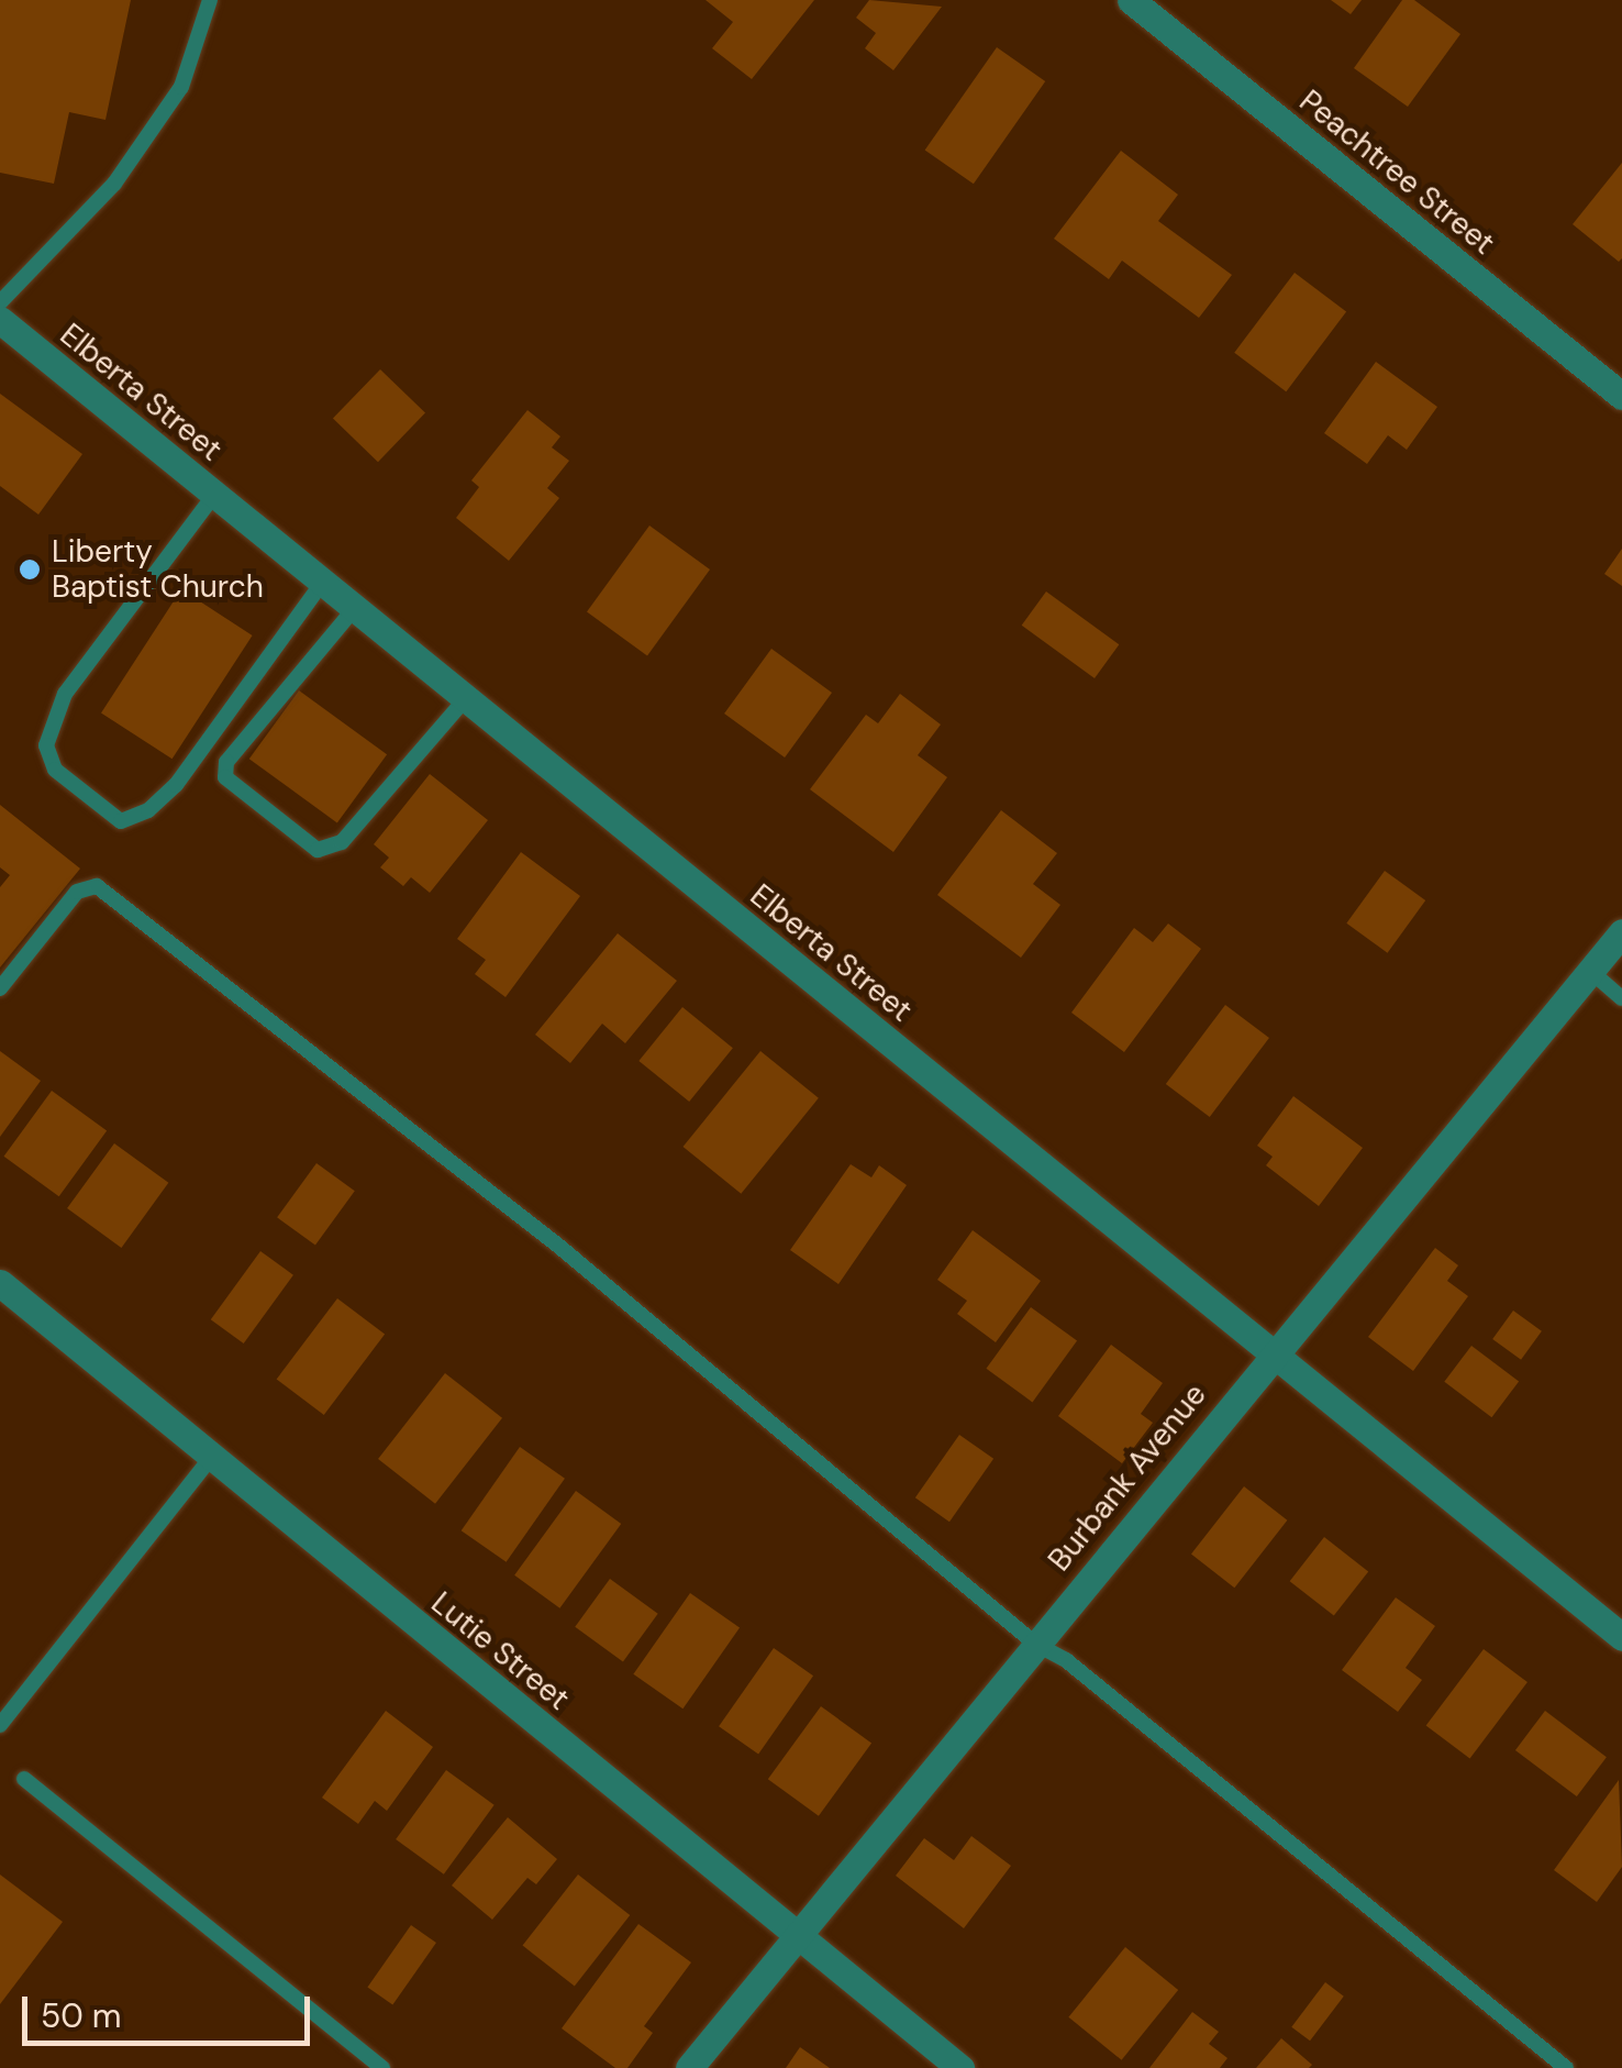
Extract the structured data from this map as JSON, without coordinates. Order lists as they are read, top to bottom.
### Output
{
  "streets": {
    "street": [
      "Peachtree Street",
      "Elberta Street",
      "Burbank Avenue",
      "Lutie Street"
    ]
  },
  "crossings": [
    ["Elberta Street", "Burbank Avenue"],
    ["Burbank Avenue", "Lutie Street"]
  ],
  "places": ["Liberty Baptist Church"],
  "scale_bar": "50 m"
}
